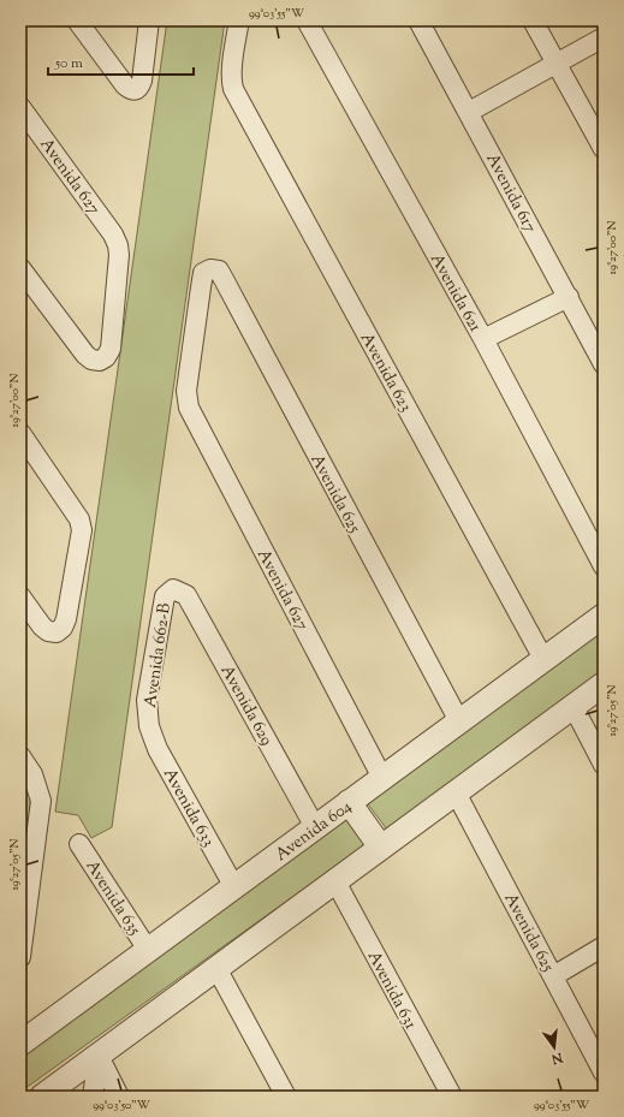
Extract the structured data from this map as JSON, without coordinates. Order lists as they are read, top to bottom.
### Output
{
  "streets": {
    "street": [
      "Avenida 627",
      "Avenida 617",
      "Avenida 621",
      "Avenida 623",
      "Avenida 625",
      "Avenida 662-B",
      "Avenida 629",
      "Avenida 633",
      "Avenida 604",
      "Avenida 635",
      "Avenida 631"
    ]
  },
  "crossings": [
    ["Avenida 627", "Avenida 625"],
    ["Avenida 627", "Avenida 604"],
    ["Avenida 623", "Avenida 604"],
    ["Avenida 625", "Avenida 604"],
    ["Avenida 662-B", "Avenida 629"],
    ["Avenida 662-B", "Avenida 633"],
    ["Avenida 629", "Avenida 604"],
    ["Avenida 633", "Avenida 604"],
    ["Avenida 604", "Avenida 635"]
  ],
  "scale_bar": "50 m",
  "north": "bottom",
  "coordinates": [
    "99°03'55\"W",
    "19°27'00\"N",
    "19°27'05\"N",
    "99°03'50\"W"
  ]
}
